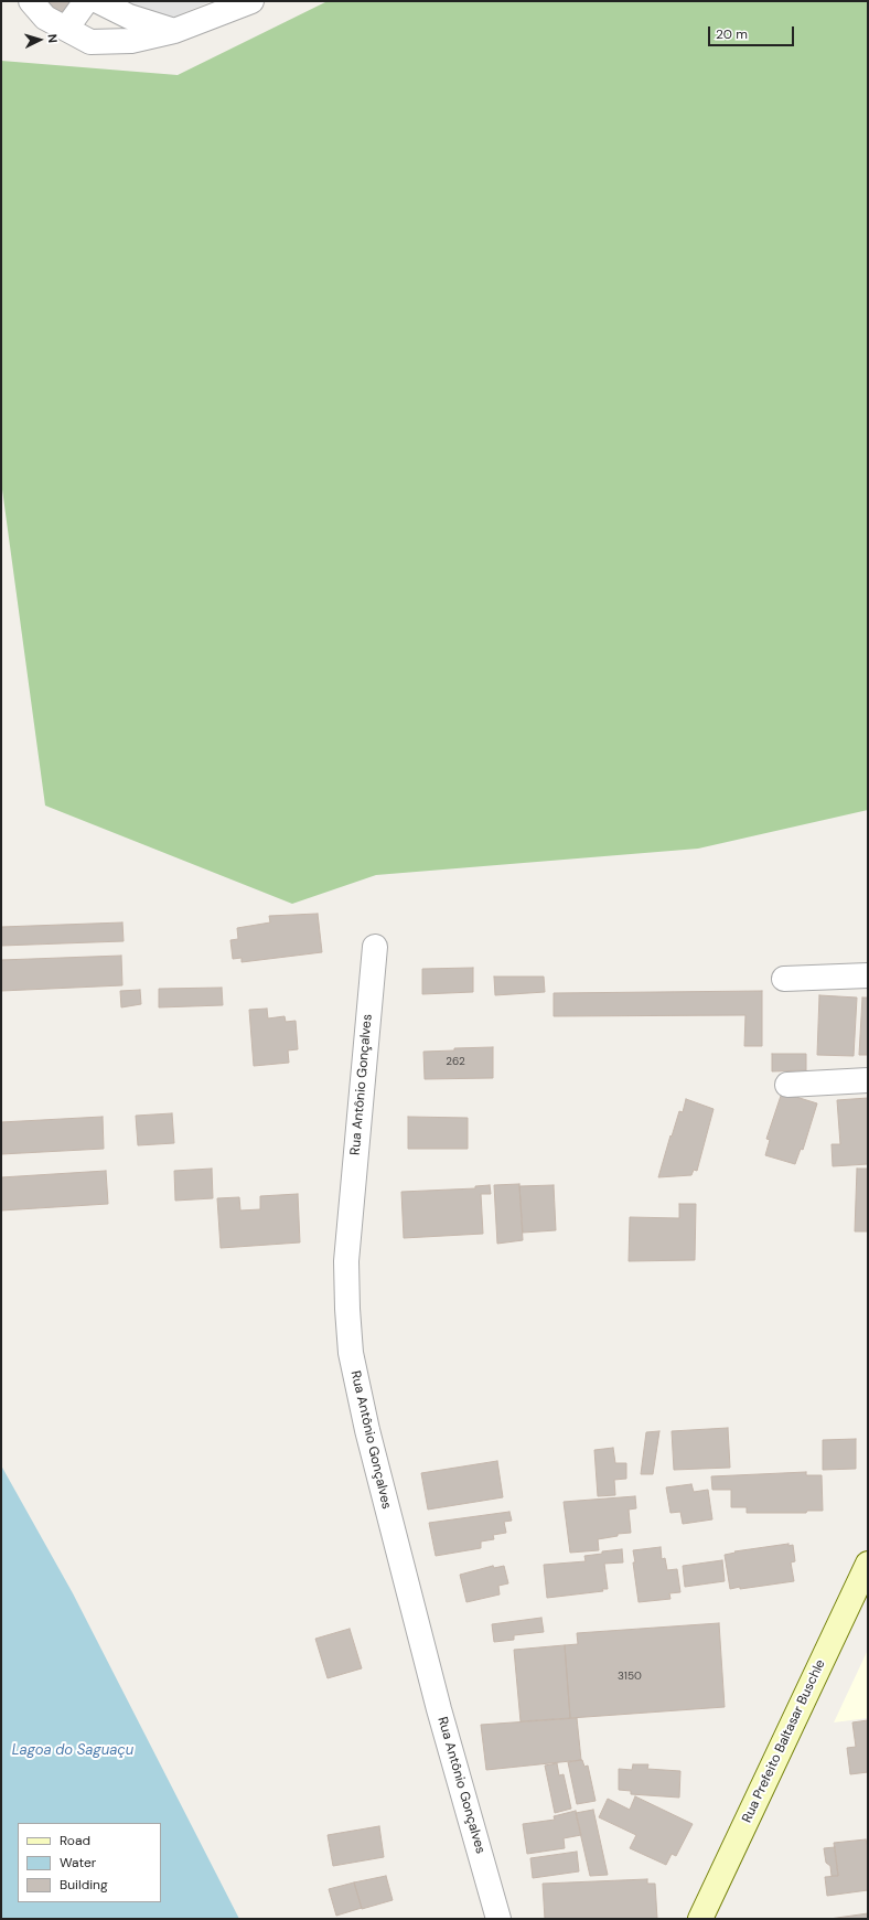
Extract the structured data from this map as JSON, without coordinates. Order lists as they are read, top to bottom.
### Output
{
  "streets": {
    "main road": ["Rua Prefeito Baltasar Buschle"],
    "street": ["Rua Antônio Gonçalves"]
  },
  "water": ["Lagoa do Saguaçu"],
  "house_numbers": ["262", "3150"],
  "legend": ["Road", "Water", "Building"],
  "scale_bar": "20 m",
  "north": "right"
}
